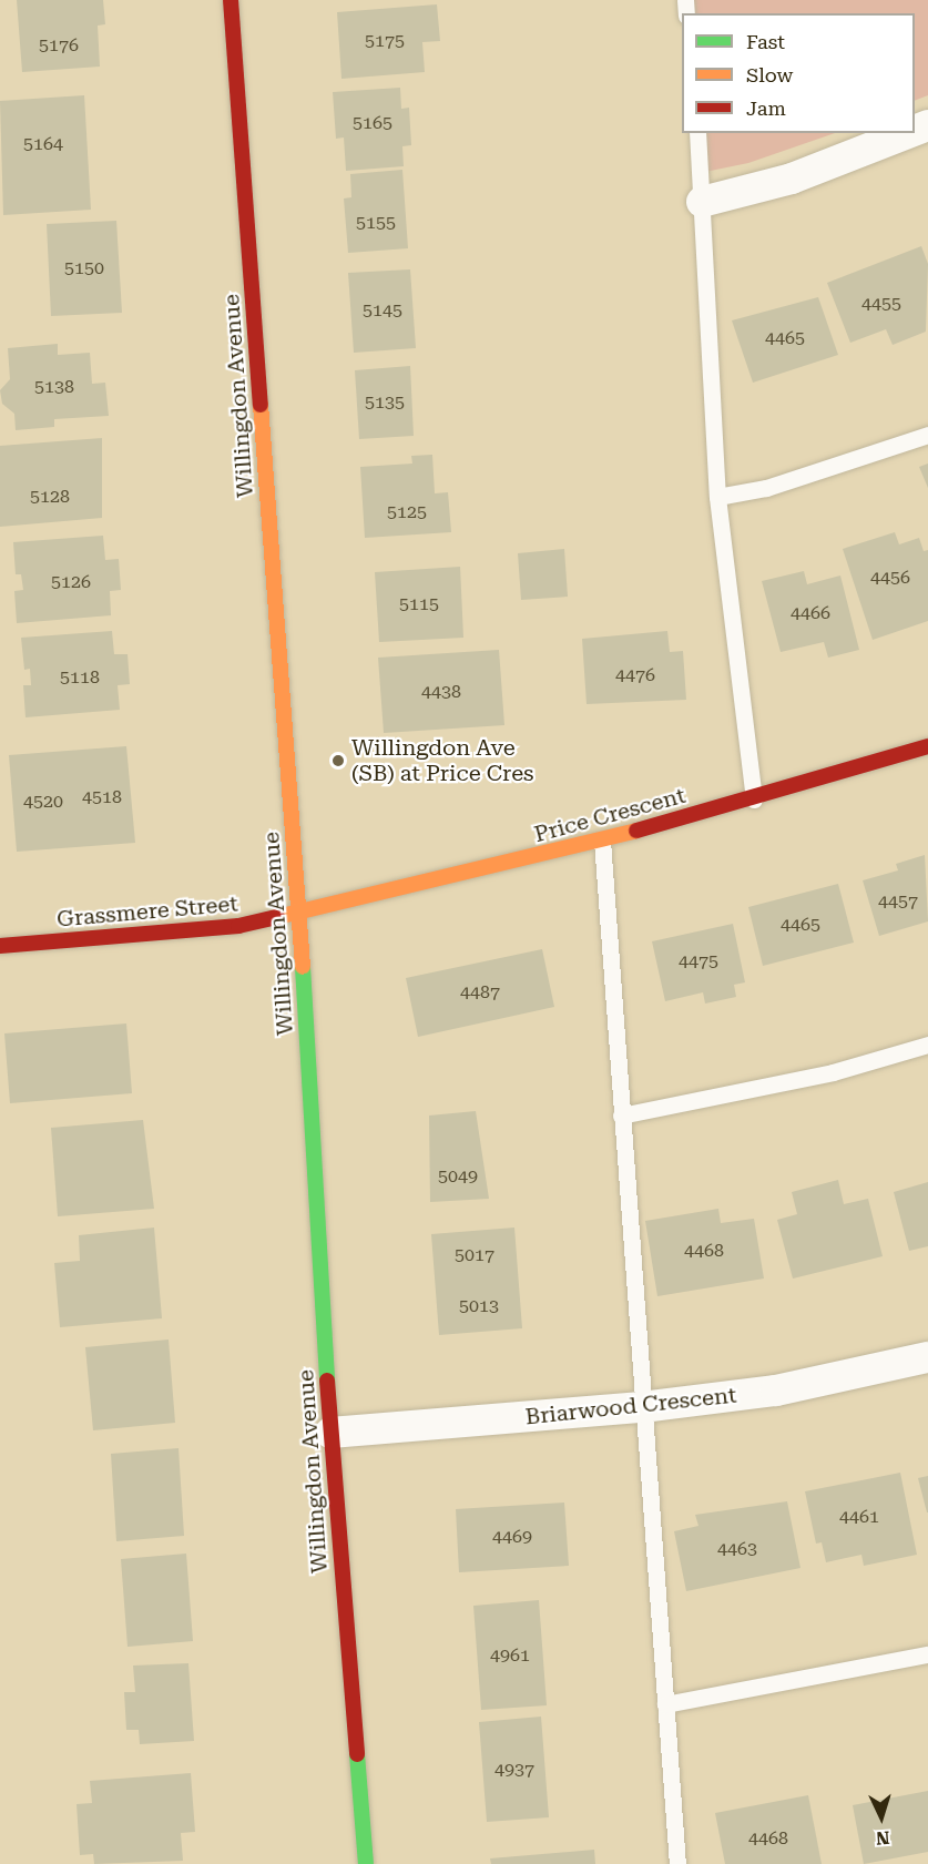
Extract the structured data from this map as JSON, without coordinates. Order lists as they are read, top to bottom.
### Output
{
  "streets": {
    "main road": ["Willingdon Avenue", "Price Crescent", "Grassmere Street"],
    "street": ["Briarwood Crescent"]
  },
  "crossings": [
    ["Willingdon Avenue", "Price Crescent"],
    ["Willingdon Avenue", "Grassmere Street"],
    ["Willingdon Avenue", "Briarwood Crescent"],
    ["Price Crescent", "Grassmere Street"]
  ],
  "places": ["Willingdon Ave (SB) at Price Cres"],
  "house_numbers": [
    "5175",
    "5176",
    "5165",
    "5164",
    "5155",
    "5150",
    "4455",
    "5145",
    "4465",
    "5138",
    "5135",
    "5128",
    "5125",
    "4456",
    "5126",
    "5115",
    "4466",
    "4476",
    "5118",
    "4438",
    "4518",
    "4520",
    "4457",
    "4465",
    "4475",
    "4487",
    "5049",
    "4468",
    "5017",
    "5013",
    "4461",
    "4469",
    "4463",
    "4961",
    "4937",
    "4468"
  ],
  "legend": ["Fast", "Slow", "Jam"],
  "north": "bottom"
}
